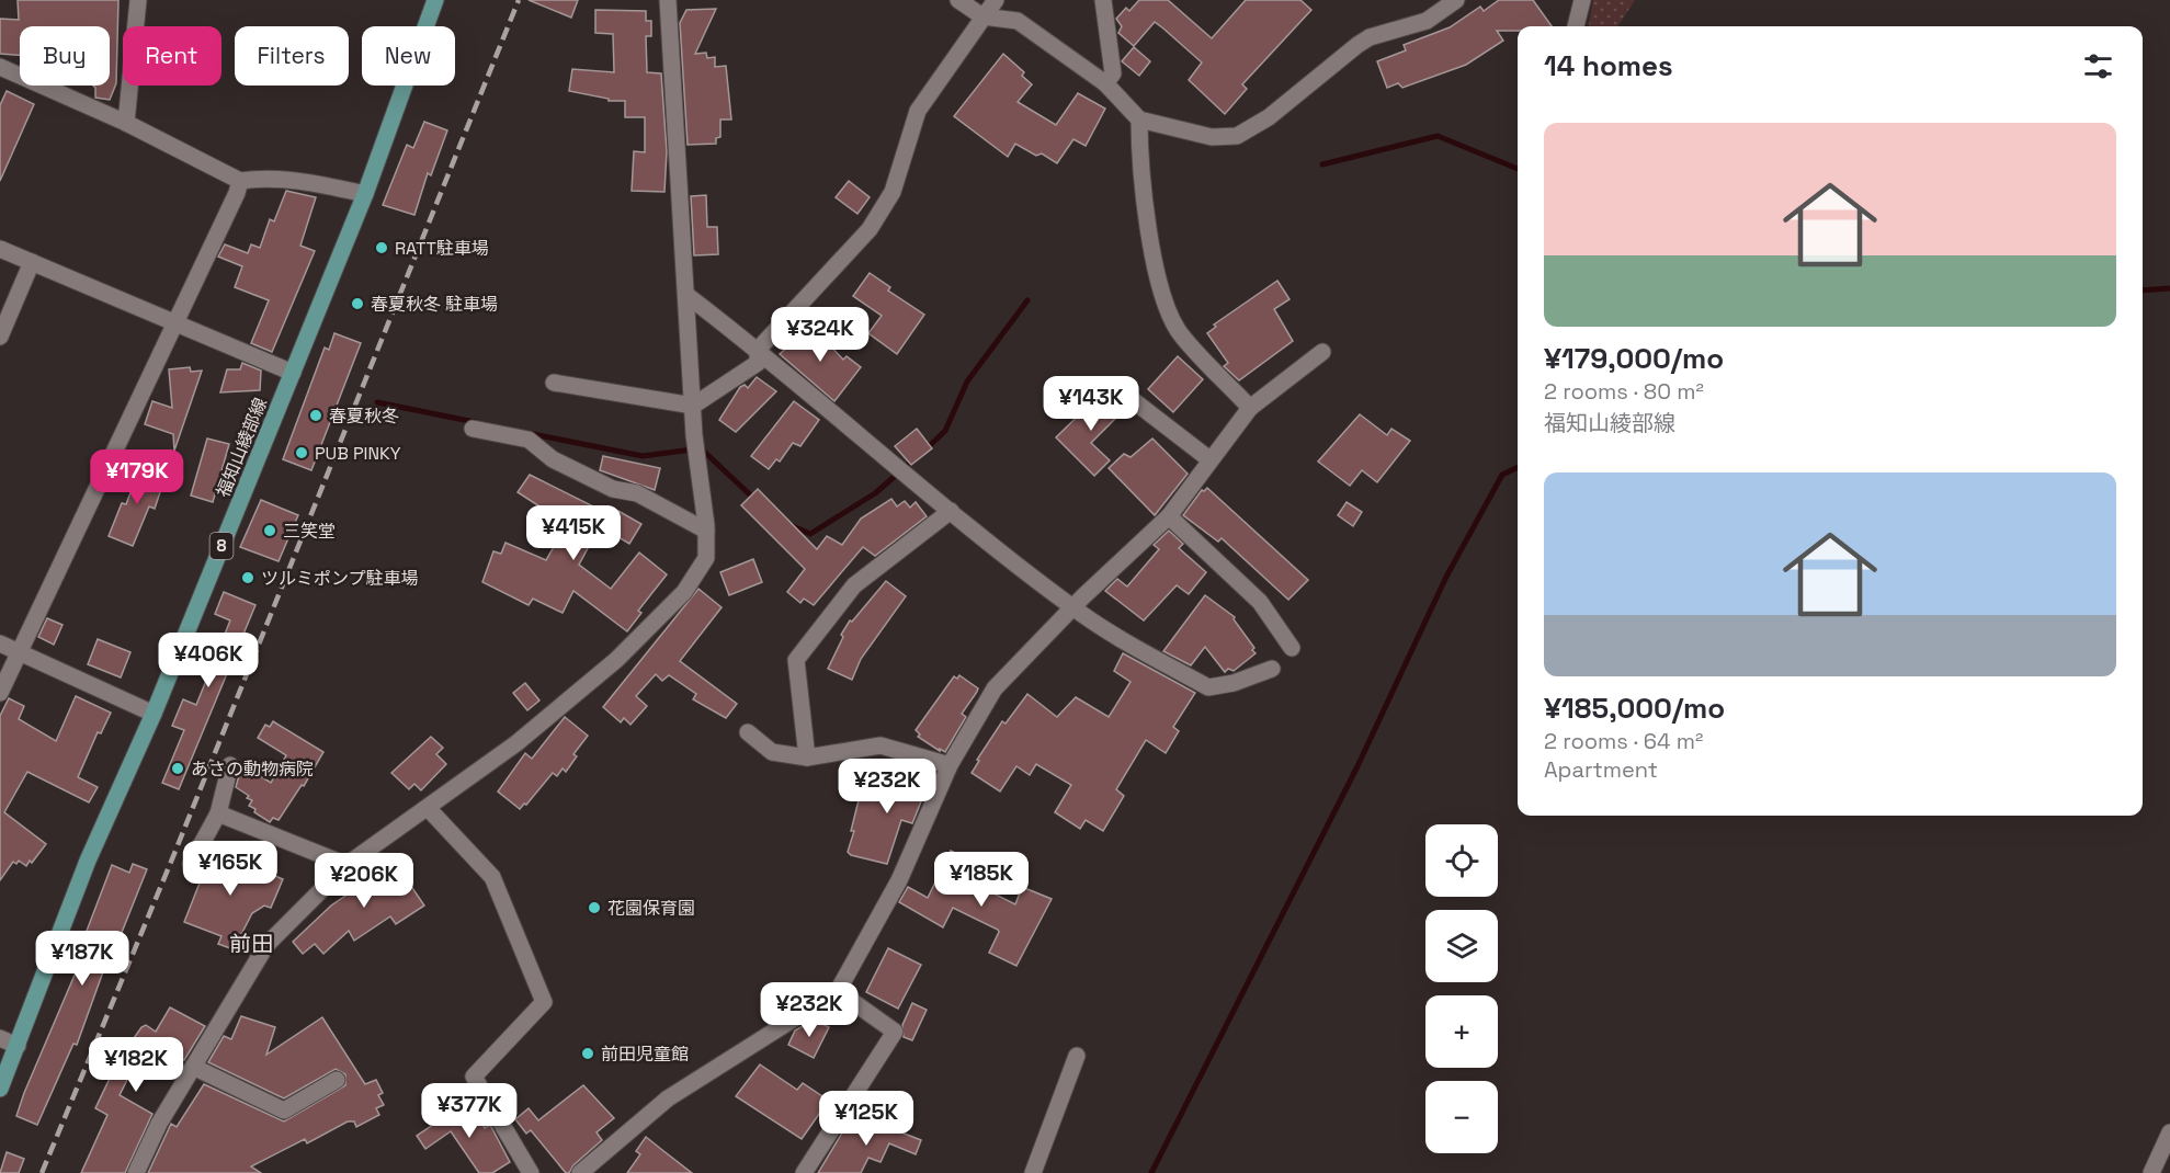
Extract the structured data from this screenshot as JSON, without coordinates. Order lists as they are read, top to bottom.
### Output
{
  "streets": {
    "main road": ["福知山綾部線", "8"]
  },
  "districts": ["前田"],
  "places": [
    "RATT駐車場",
    "春夏秋冬 駐車場",
    "春夏秋冬",
    "PUB PINKY",
    "三笑堂",
    "ツルミポンプ駐車場",
    "あさの動物病院",
    "花園保育園",
    "前田児童館"
  ],
  "page": {
    "chip": [
      "Buy",
      "Rent",
      "Filters",
      "New"
    ],
    "heading": "14 homes",
    "list": [
      {
        "name": "¥179,000/mo",
        "note": "2 rooms · 80 m² · 福知山綾部線"
      },
      {
        "name": "¥185,000/mo",
        "note": "2 rooms · 64 m² · Apartment"
      }
    ],
    "price": [
      "¥324K",
      "¥143K",
      "¥179K",
      "¥415K",
      "¥406K",
      "¥232K",
      "¥165K",
      "¥185K",
      "¥206K",
      "¥187K",
      "¥232K",
      "¥182K",
      "¥377K",
      "¥125K"
    ],
    "map_buttons": ["+", "−"]
  }
}
